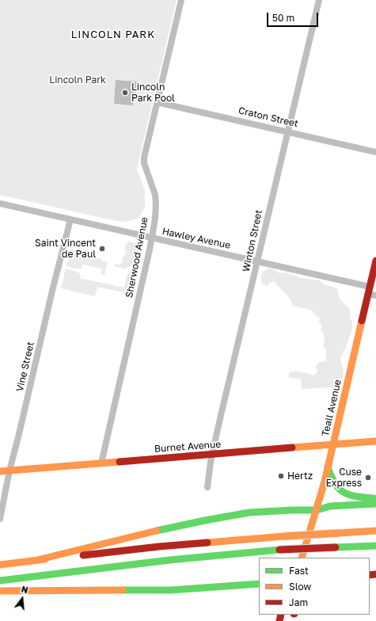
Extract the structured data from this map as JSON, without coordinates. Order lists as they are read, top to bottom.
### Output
{
  "streets": {
    "main road": ["Teall Avenue", "Burnet Avenue"],
    "street": [
      "Craton Street",
      "Hawley Avenue",
      "Winton Street",
      "Sherwood Avenue",
      "Vine Street"
    ]
  },
  "crossings": [
    ["Craton Street", "Winton Street"],
    ["Craton Street", "Sherwood Avenue"],
    ["Hawley Avenue", "Winton Street"],
    ["Hawley Avenue", "Sherwood Avenue"],
    ["Hawley Avenue", "Vine Street"],
    ["Hawley Avenue", "Teall Avenue"],
    ["Winton Street", "Burnet Avenue"],
    ["Sherwood Avenue", "Burnet Avenue"],
    ["Vine Street", "Burnet Avenue"],
    ["Teall Avenue", "Burnet Avenue"]
  ],
  "districts": ["LINCOLN PARK"],
  "parks": ["Lincoln Park"],
  "places": [
    "Lincoln Park Pool",
    "Saint Vincent de Paul",
    "Hertz",
    "Cuse Express"
  ],
  "legend": ["Fast", "Slow", "Jam"],
  "scale_bar": "50 m",
  "north": "top"
}
